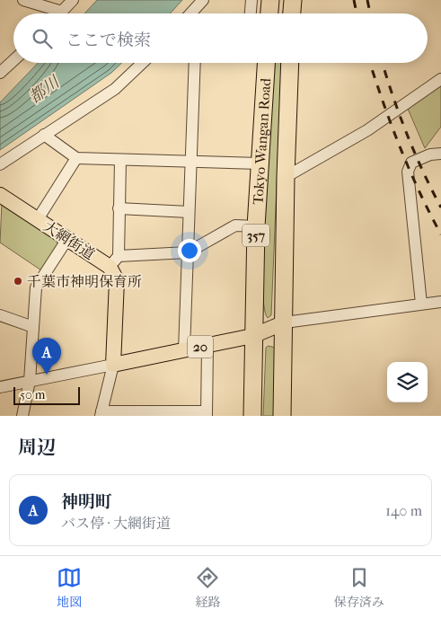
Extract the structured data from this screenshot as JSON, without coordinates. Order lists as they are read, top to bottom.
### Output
{
  "streets": {
    "highway": ["Tokyo Wangan Road", "357"],
    "main road": ["大網街道", "20"]
  },
  "crossings": [
    ["Tokyo Wangan Road", "20"],
    ["大網街道", "20"]
  ],
  "water": ["都川"],
  "places": ["千葉市神明保育所"],
  "scale_bar": "50 m",
  "page": {
    "search": "ここで検索",
    "pins": "A",
    "scale": "50 m",
    "heading": "周辺",
    "list": [
      {
        "mark": "A",
        "name": "神明町",
        "note": "バス停 · 大網街道",
        "value": "140 m"
      }
    ],
    "nav": ["地図", "経路", "保存済み"]
  }
}
